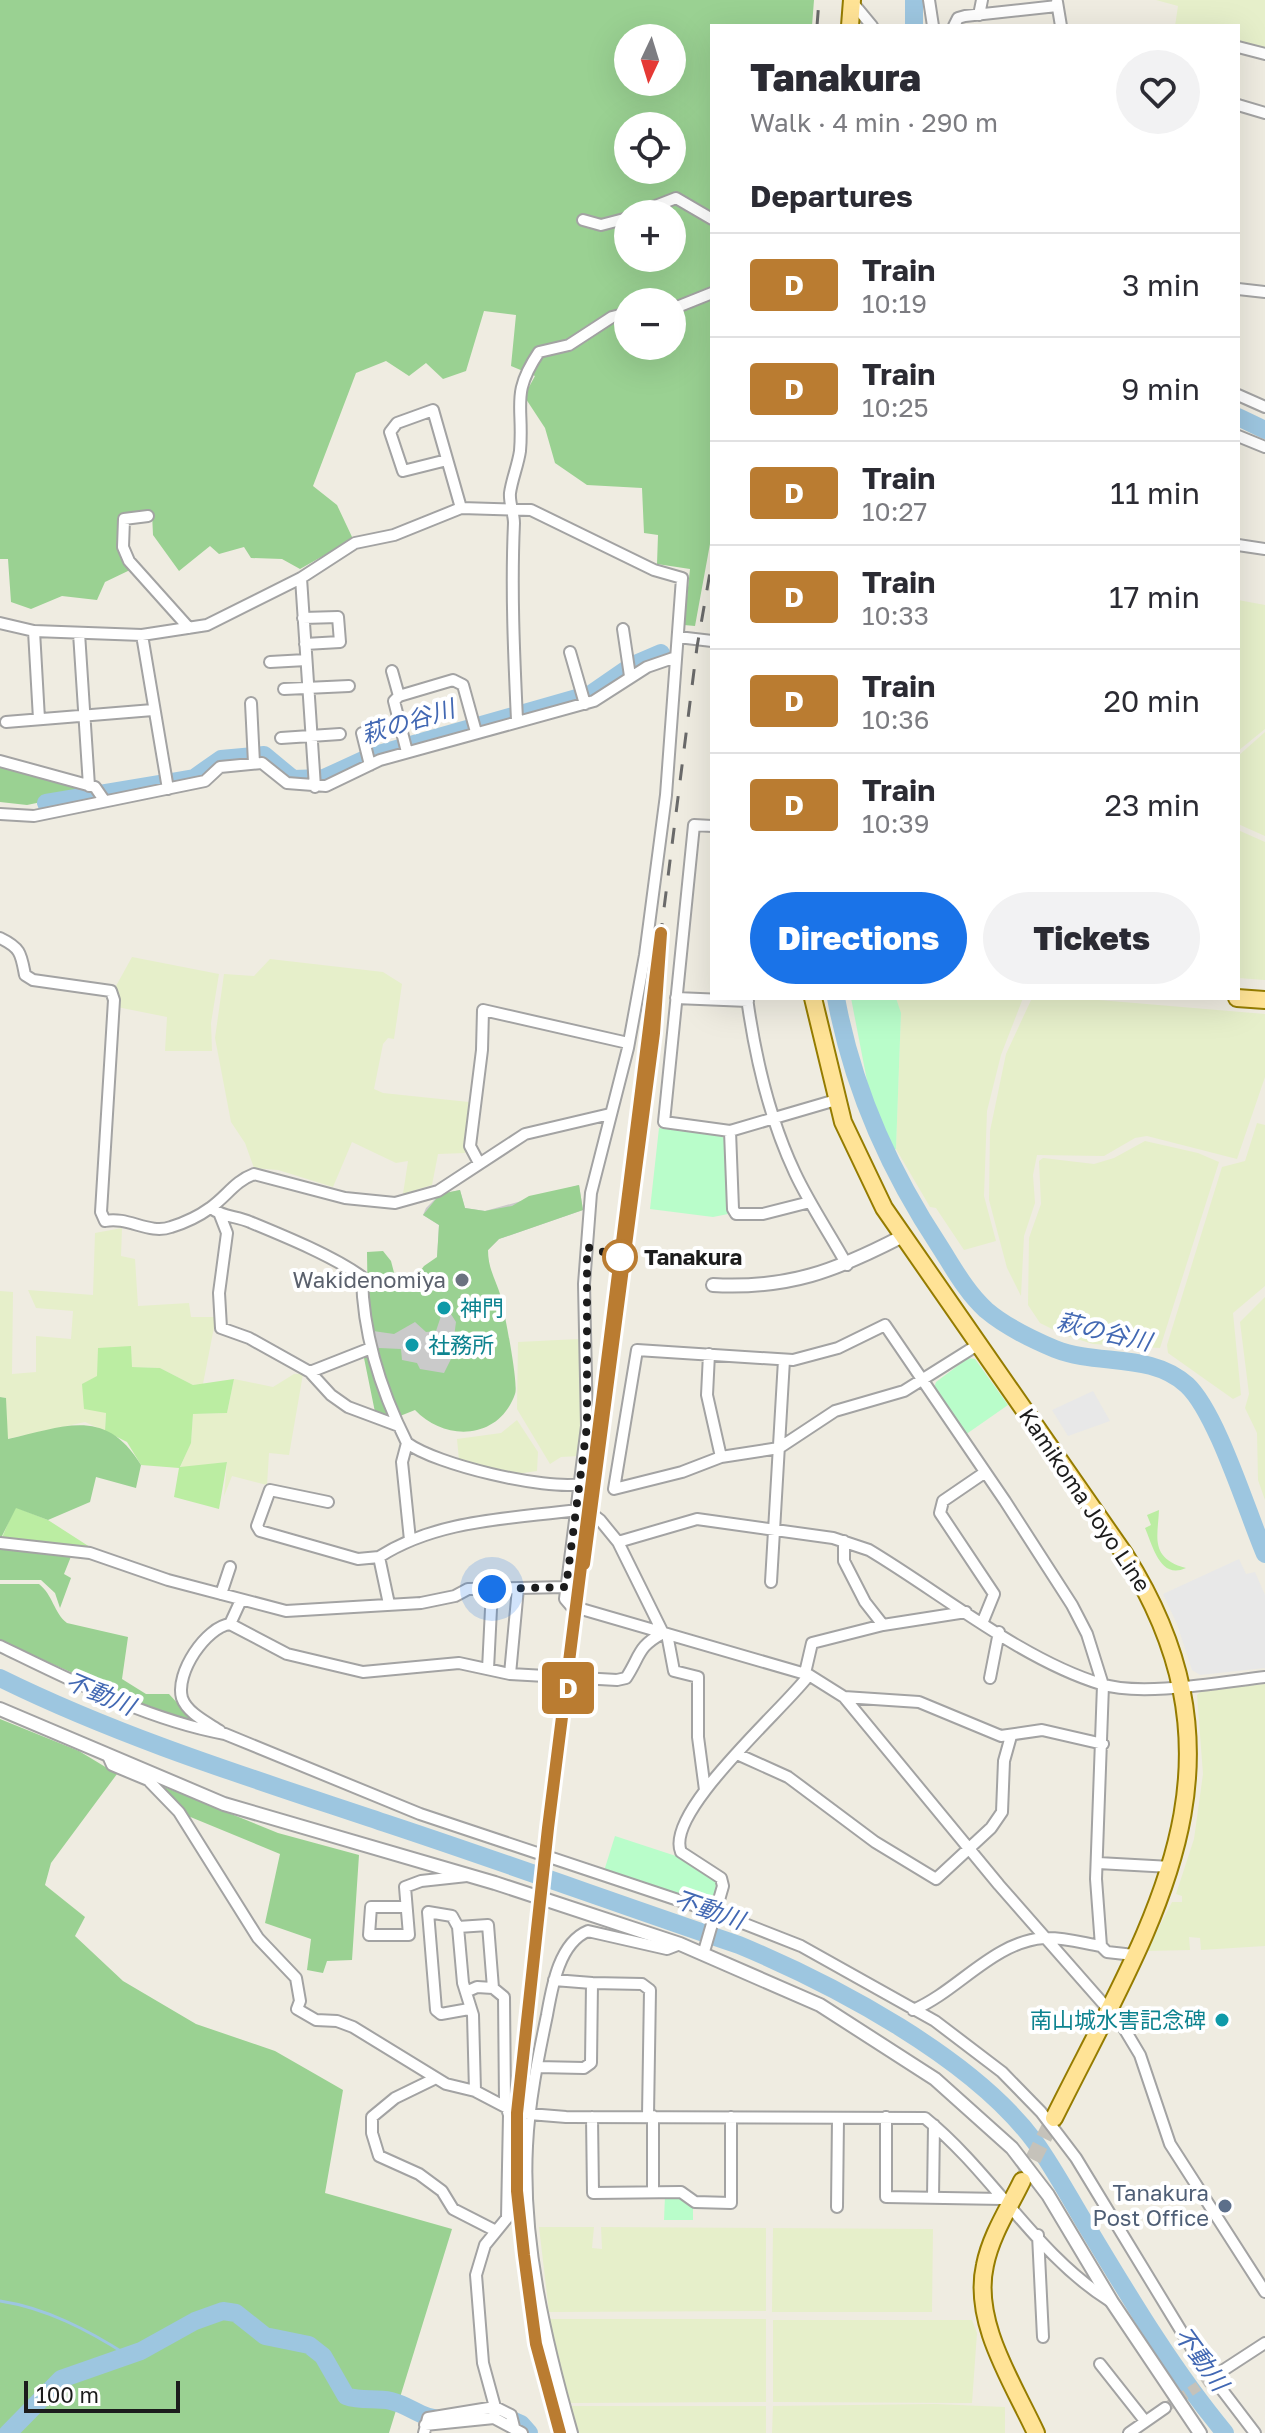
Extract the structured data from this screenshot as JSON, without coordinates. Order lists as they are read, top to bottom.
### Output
{
  "streets": {
    "main road": ["Kamikoma Joyo Line"]
  },
  "water": ["萩の谷川", "不動川"],
  "places": [
    "Tanakura",
    "Wakidenomiya",
    "神門",
    "社務所",
    "南山城水害記念碑",
    "Tanakura Post Office"
  ],
  "scale_bar": "100 m",
  "north": "bottom",
  "page": {
    "on_map": "D",
    "map_buttons": ["+", "−"],
    "heading": [
      ["Tanakura", "Walk · 4 min · 290 m"],
      "Departures"
    ],
    "list": [
      {
        "mark": "D",
        "name": "Train",
        "note": "10:19",
        "value": "3 min"
      },
      {
        "mark": "D",
        "name": "Train",
        "note": "10:25",
        "value": "9 min"
      },
      {
        "mark": "D",
        "name": "Train",
        "note": "10:27",
        "value": "11 min"
      },
      {
        "mark": "D",
        "name": "Train",
        "note": "10:33",
        "value": "17 min"
      },
      {
        "mark": "D",
        "name": "Train",
        "note": "10:36",
        "value": "20 min"
      },
      {
        "mark": "D",
        "name": "Train",
        "note": "10:39",
        "value": "23 min"
      }
    ],
    "buttons": ["Directions", "Tickets"],
    "scale": "100 m"
  }
}
